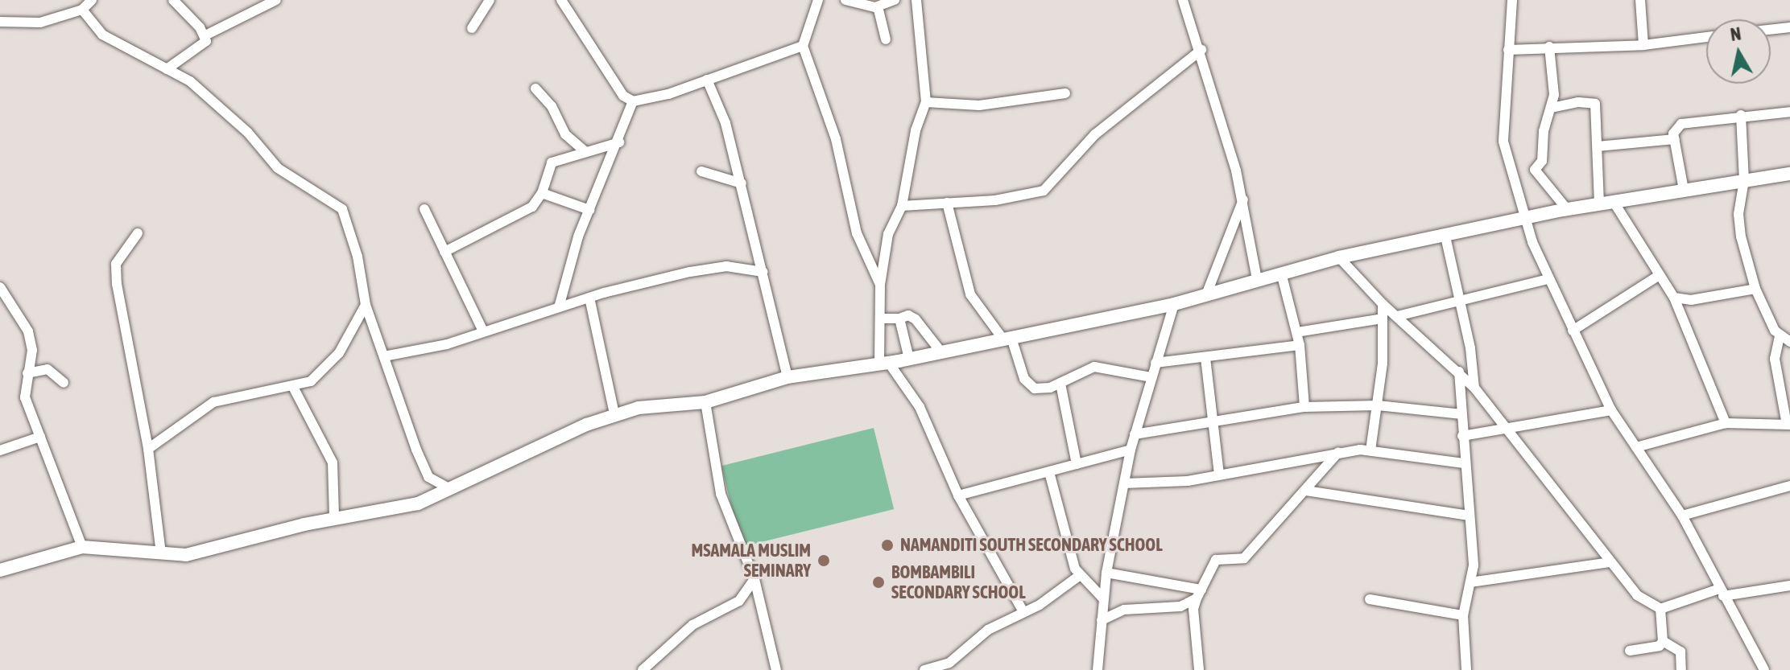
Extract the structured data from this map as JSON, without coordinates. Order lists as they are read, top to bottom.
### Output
{
  "places": ["NAMANDITI SOUTH SECONDARY SCHOOL", "MSAMALA MUSLIM SEMINARY", "BOMBAMBILI SECONDARY SCHOOL"],
  "north": "top"
}
